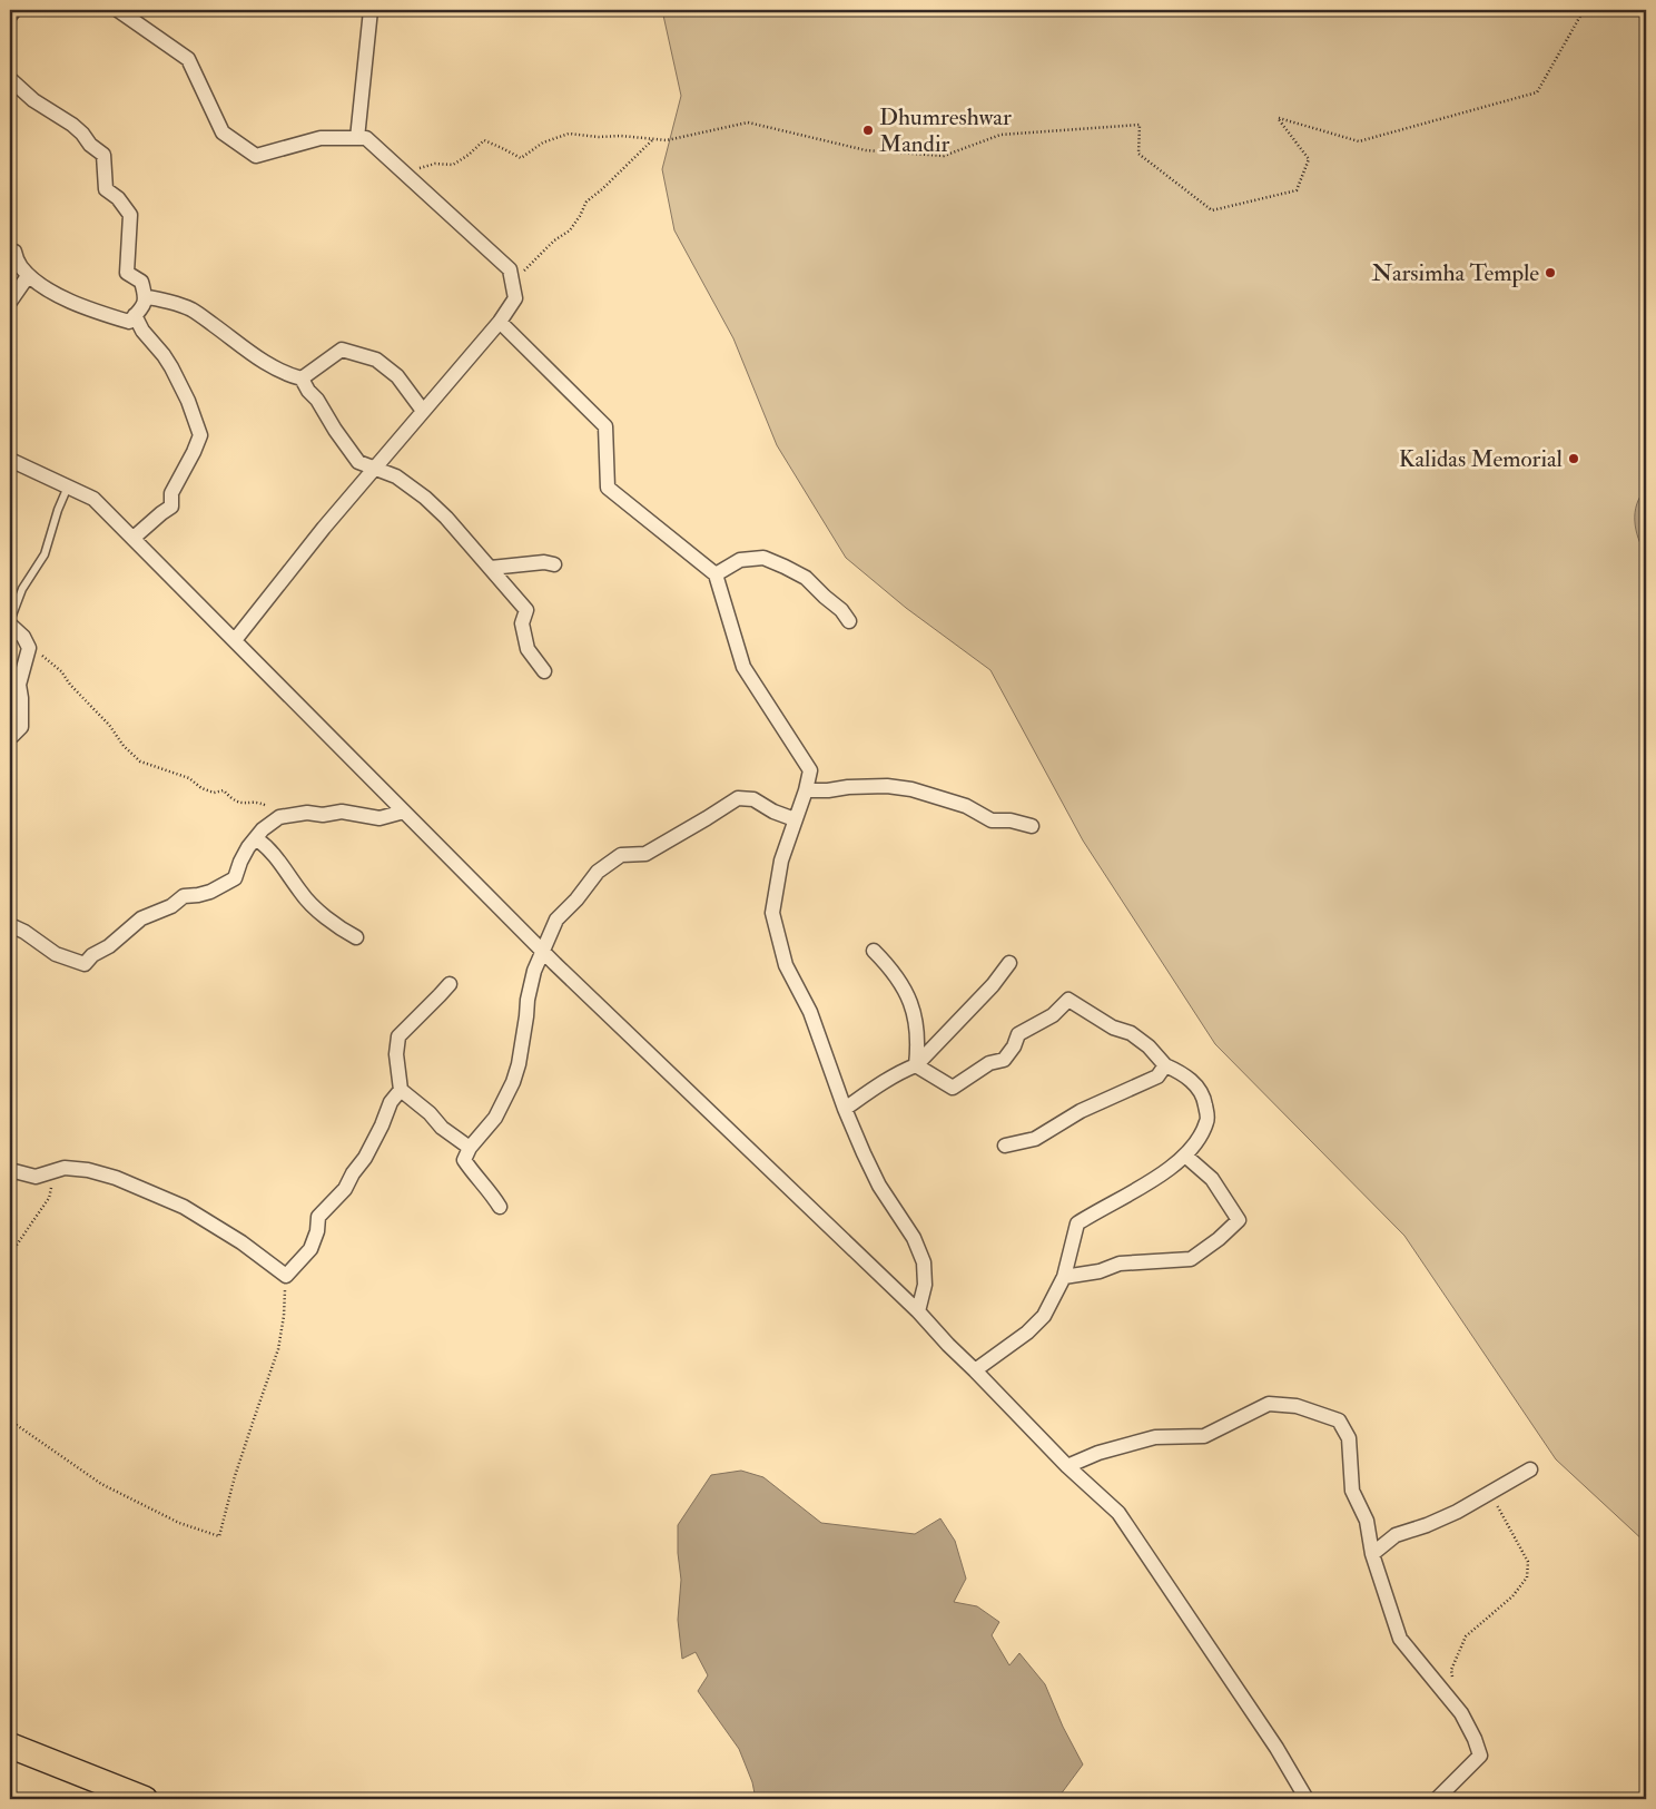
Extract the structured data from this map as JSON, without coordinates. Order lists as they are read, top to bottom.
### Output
{
  "places": ["Dhumreshwar Mandir", "Narsimha Temple", "Kalidas Memorial"]
}
